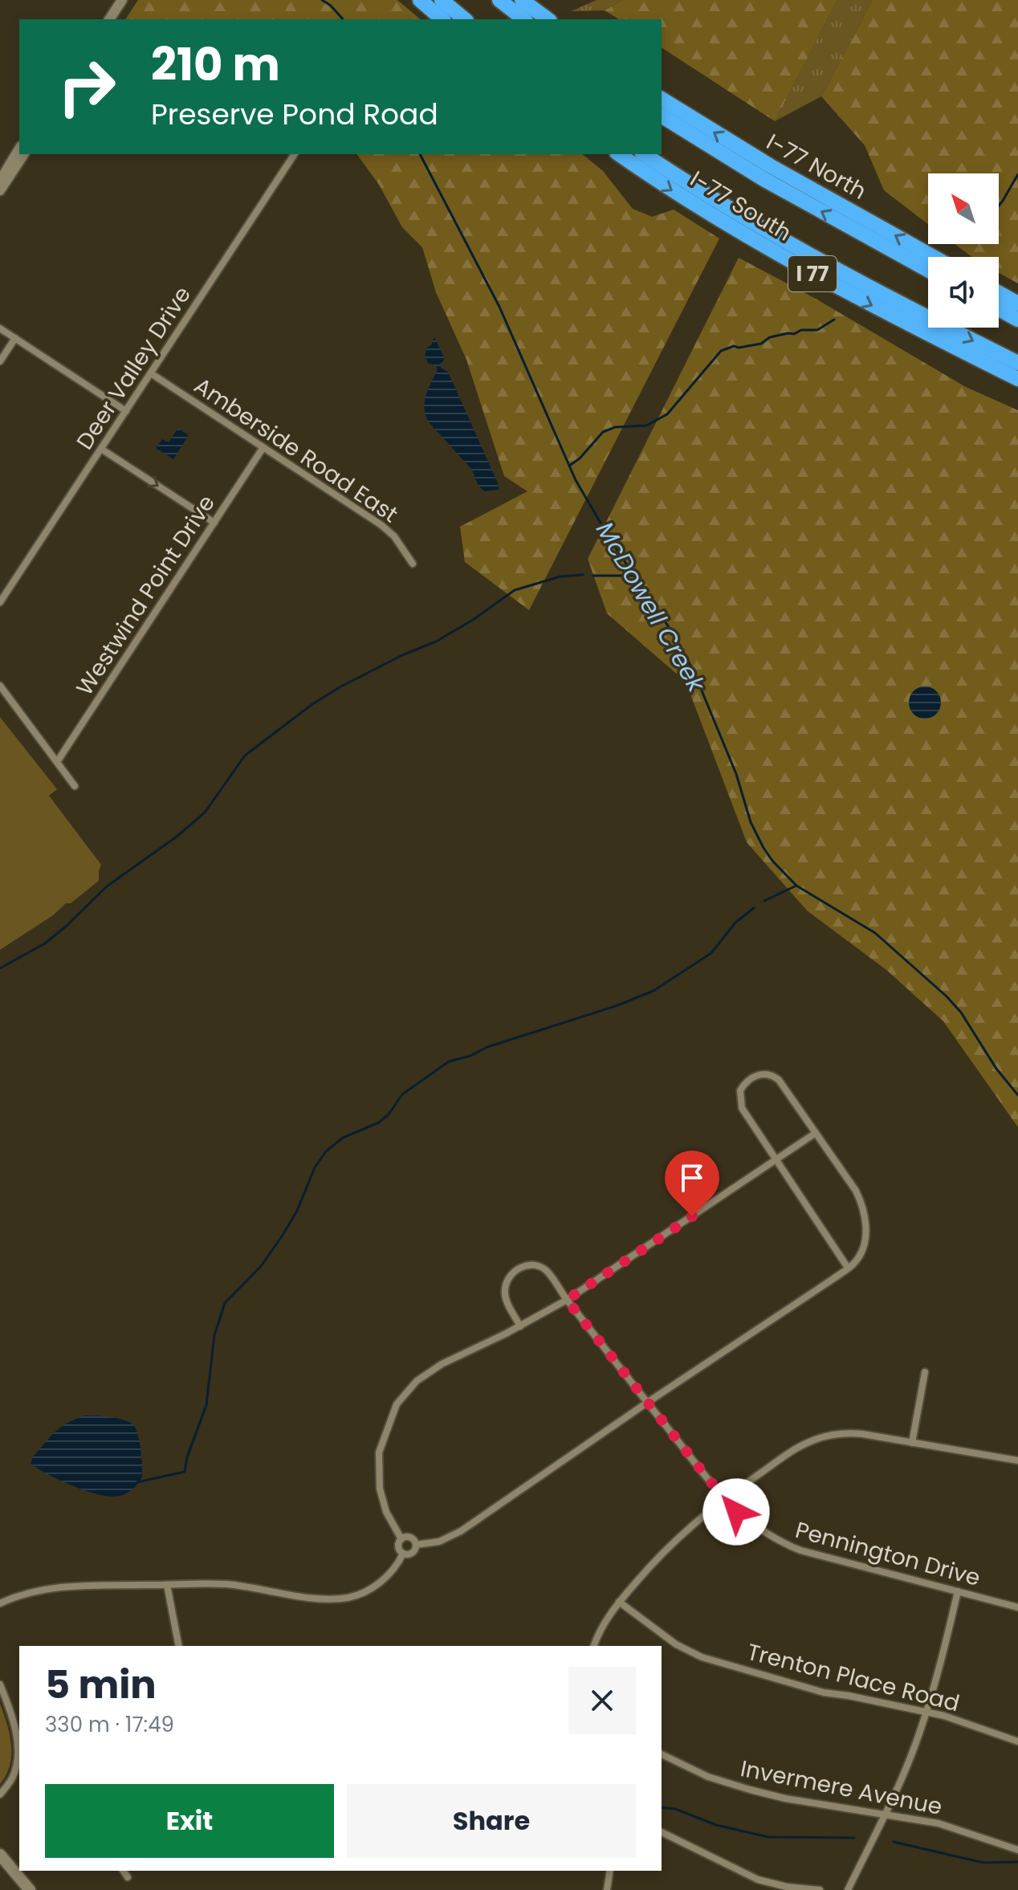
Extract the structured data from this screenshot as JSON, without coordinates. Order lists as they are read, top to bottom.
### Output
{
  "streets": {
    "highway": ["I-77 North", "I-77 South", "I 77"],
    "street": [
      "Deer Valley Drive",
      "Amberside Road East",
      "Westwind Point Drive",
      "Pennington Drive",
      "Trenton Place Road",
      "Invermere Avenue"
    ]
  },
  "crossings": [
    ["Deer Valley Drive", "Amberside Road East"],
    ["Amberside Road East", "Westwind Point Drive"]
  ],
  "water": ["McDowell Creek"],
  "north": "top left",
  "page": {
    "turn": ["210 m", "Preserve Pond Road"],
    "heading": ["5 min", "330 m · 17:49"],
    "buttons": ["Exit", "Share"]
  }
}
